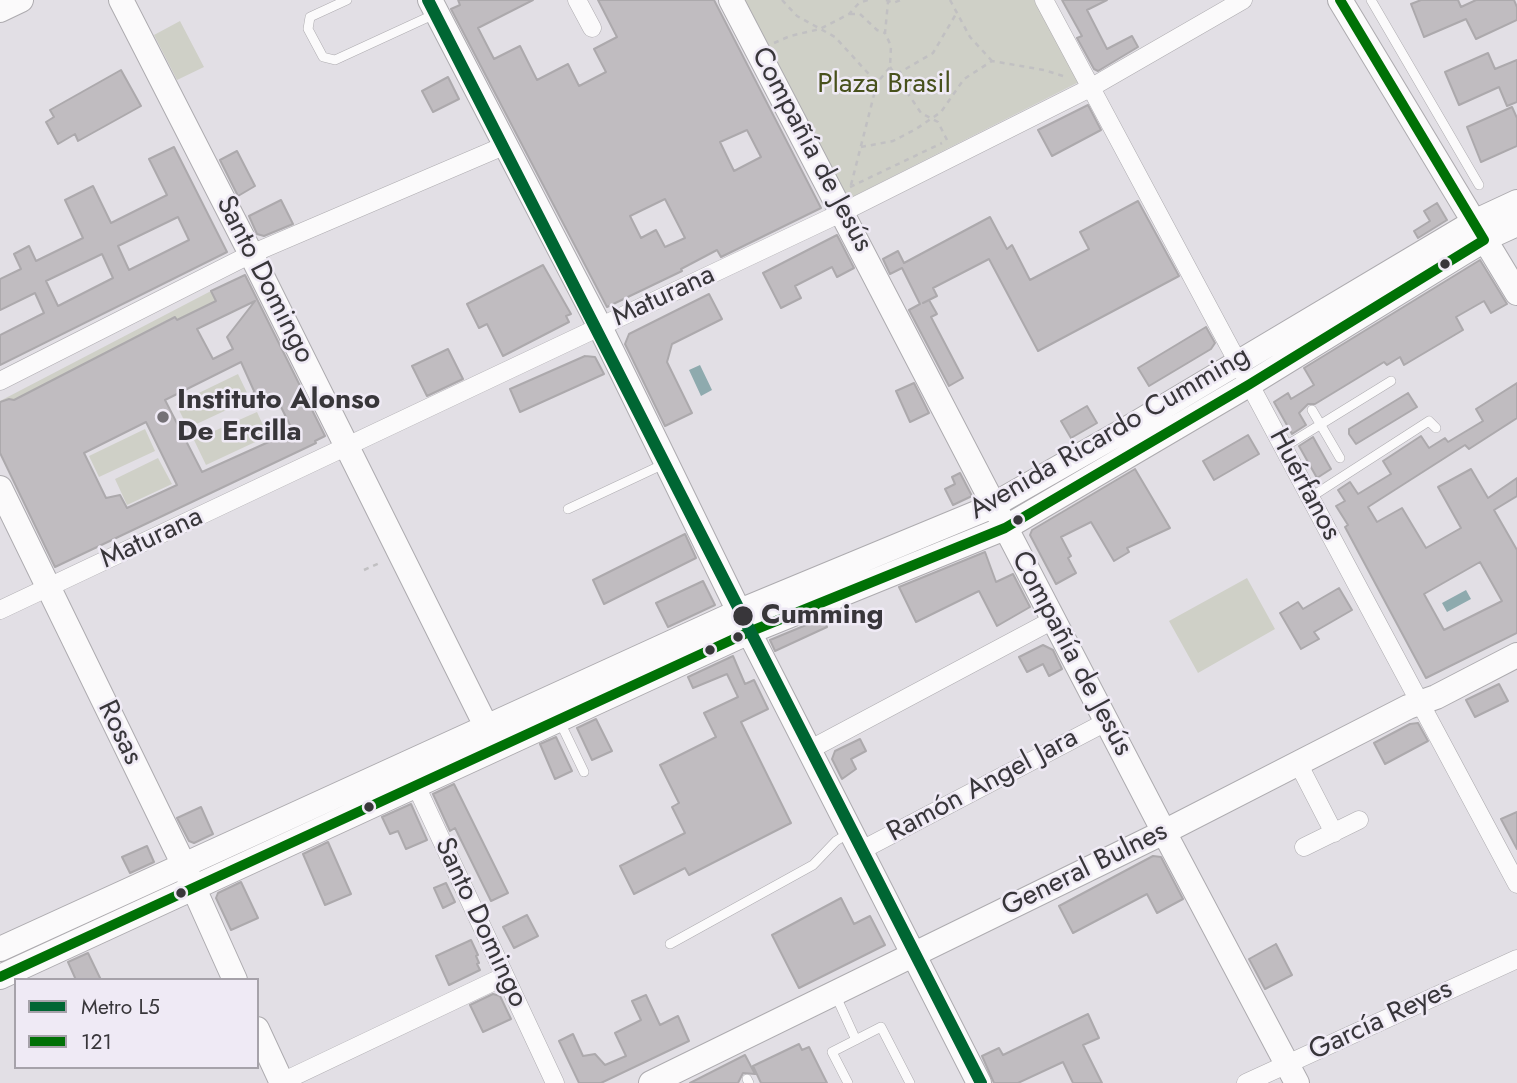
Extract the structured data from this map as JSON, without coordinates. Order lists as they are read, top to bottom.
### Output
{
  "streets": {
    "main road": [
      "Compañía de Jesús",
      "Santo Domingo",
      "Avenida Ricardo Cumming",
      "Rosas",
      "General Bulnes"
    ],
    "street": [
      "Maturana",
      "Huérfanos",
      "Ramón Angel Jara",
      "García Reyes"
    ]
  },
  "crossings": [
    ["Compañía de Jesús", "Maturana"],
    ["Compañía de Jesús", "Avenida Ricardo Cumming"],
    ["Compañía de Jesús", "Ramón Angel Jara"],
    ["Compañía de Jesús", "General Bulnes"],
    ["Compañía de Jesús", "García Reyes"],
    ["Santo Domingo", "Maturana"],
    ["Santo Domingo", "Avenida Ricardo Cumming"],
    ["Maturana", "Huérfanos"],
    ["Maturana", "Rosas"],
    ["Avenida Ricardo Cumming", "Huérfanos"],
    ["Avenida Ricardo Cumming", "Rosas"],
    ["Huérfanos", "General Bulnes"]
  ],
  "parks": ["Plaza Brasil"],
  "places": ["Instituto Alonso De Ercilla", "Cumming"],
  "lines": ["metro line L5", "transit line 121"],
  "legend": ["Metro L5", "121"]
}
